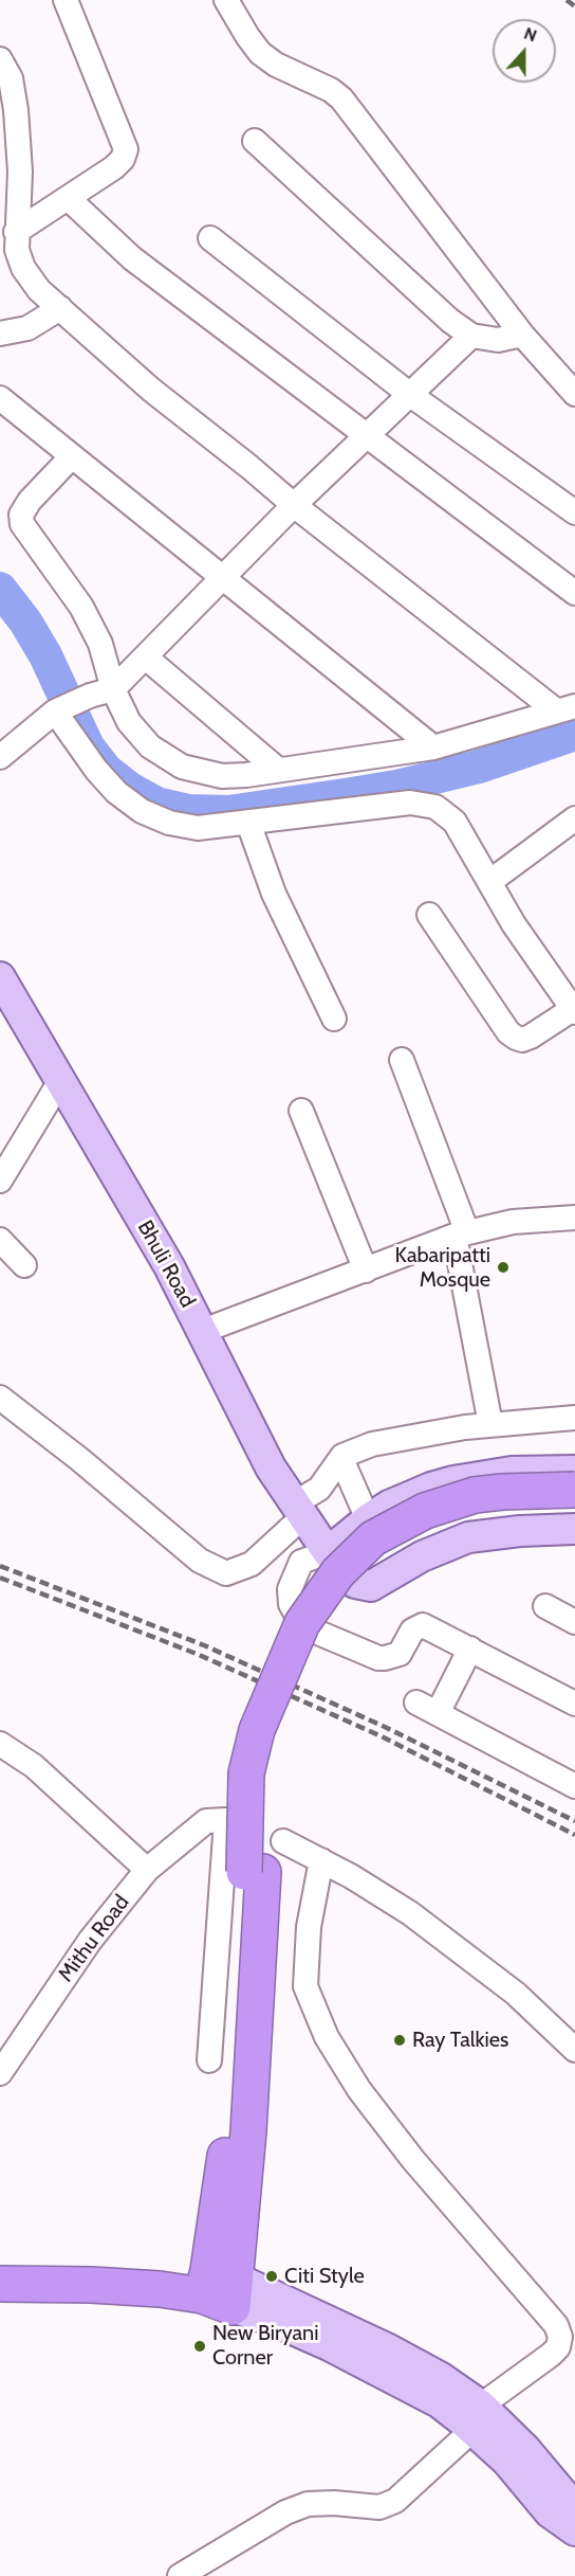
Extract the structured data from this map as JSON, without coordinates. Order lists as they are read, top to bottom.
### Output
{
  "streets": {
    "main road": ["Bhuli Road"],
    "street": ["Mithu Road"]
  },
  "places": [
    "Kabaripatti Mosque",
    "Ray Talkies",
    "Citi Style",
    "New Biryani Corner"
  ],
  "north": "top"
}
